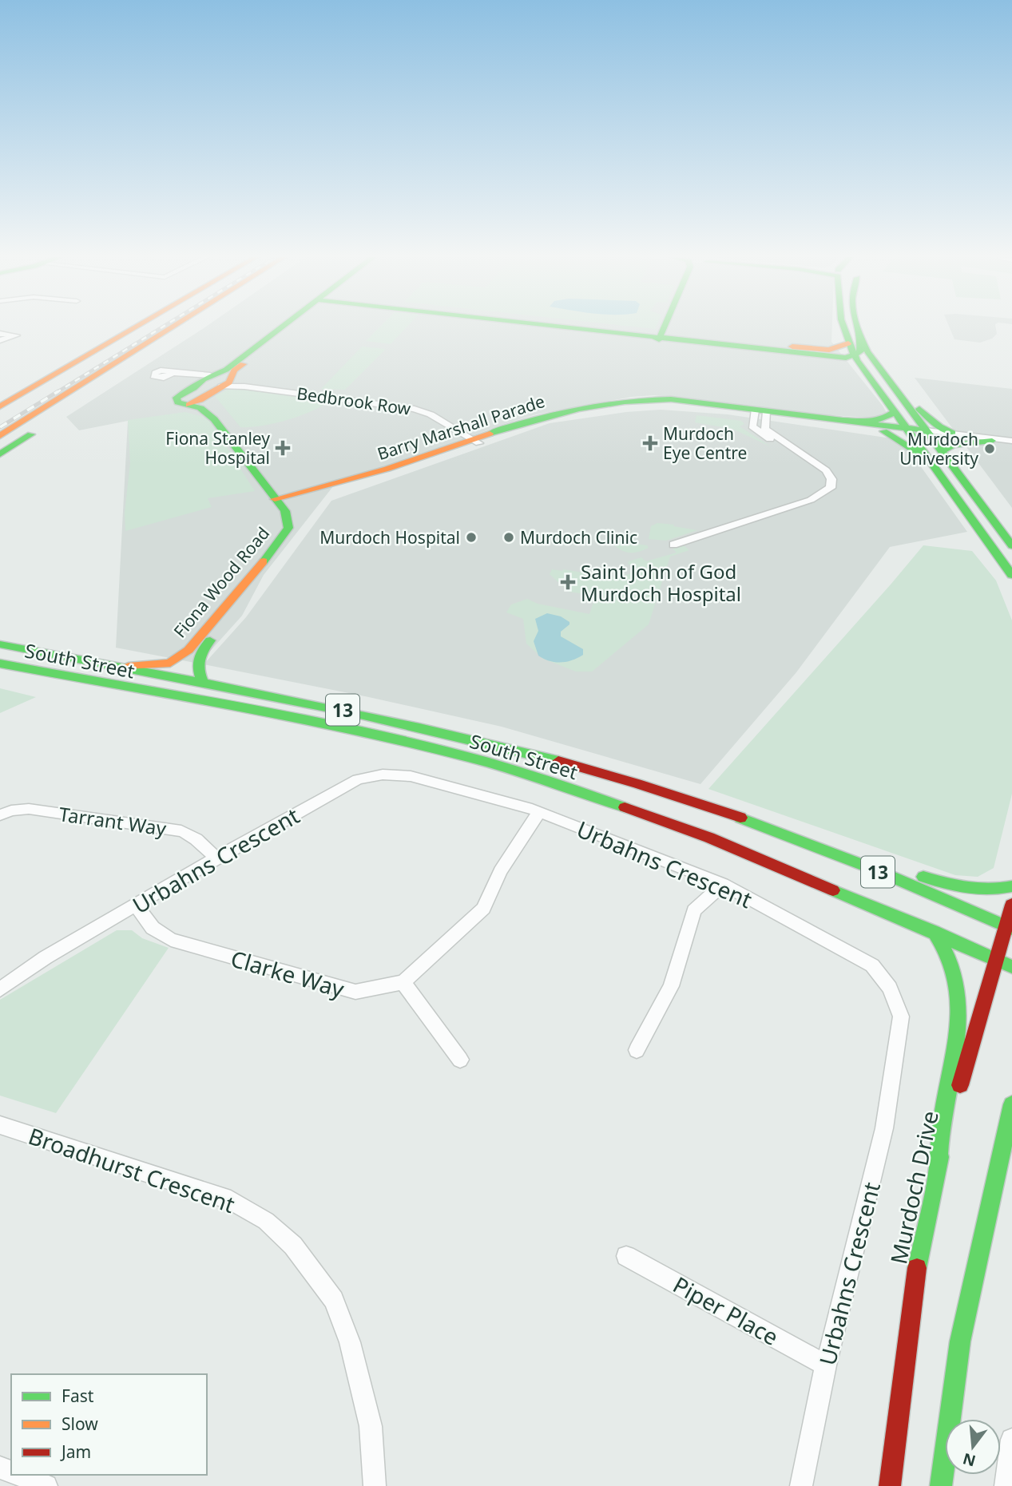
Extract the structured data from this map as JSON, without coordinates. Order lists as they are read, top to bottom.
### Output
{
  "streets": {
    "main road": [
      "Barry Marshall Parade",
      "Fiona Wood Road",
      "South Street",
      "13",
      "Murdoch Drive"
    ],
    "street": [
      "Bedbrook Row",
      "Tarrant Way",
      "Urbahns Crescent",
      "Clarke Way",
      "Broadhurst Crescent",
      "Piper Place"
    ]
  },
  "crossings": [
    ["Bedbrook Row", "Barry Marshall Parade"],
    ["Barry Marshall Parade", "Fiona Wood Road"],
    ["Fiona Wood Road", "South Street"],
    ["South Street", "Murdoch Drive"],
    ["Tarrant Way", "Urbahns Crescent"],
    ["Urbahns Crescent", "Clarke Way"],
    ["Urbahns Crescent", "Piper Place"]
  ],
  "places": {
    "health": ["Murdoch Eye Centre", "Fiona Stanley Hospital", "Saint John of God Murdoch Hospital"],
    "other": ["Murdoch University", "Murdoch Hospital", "Murdoch Clinic"]
  },
  "legend": ["Fast", "Slow", "Jam"],
  "north": "bottom"
}
